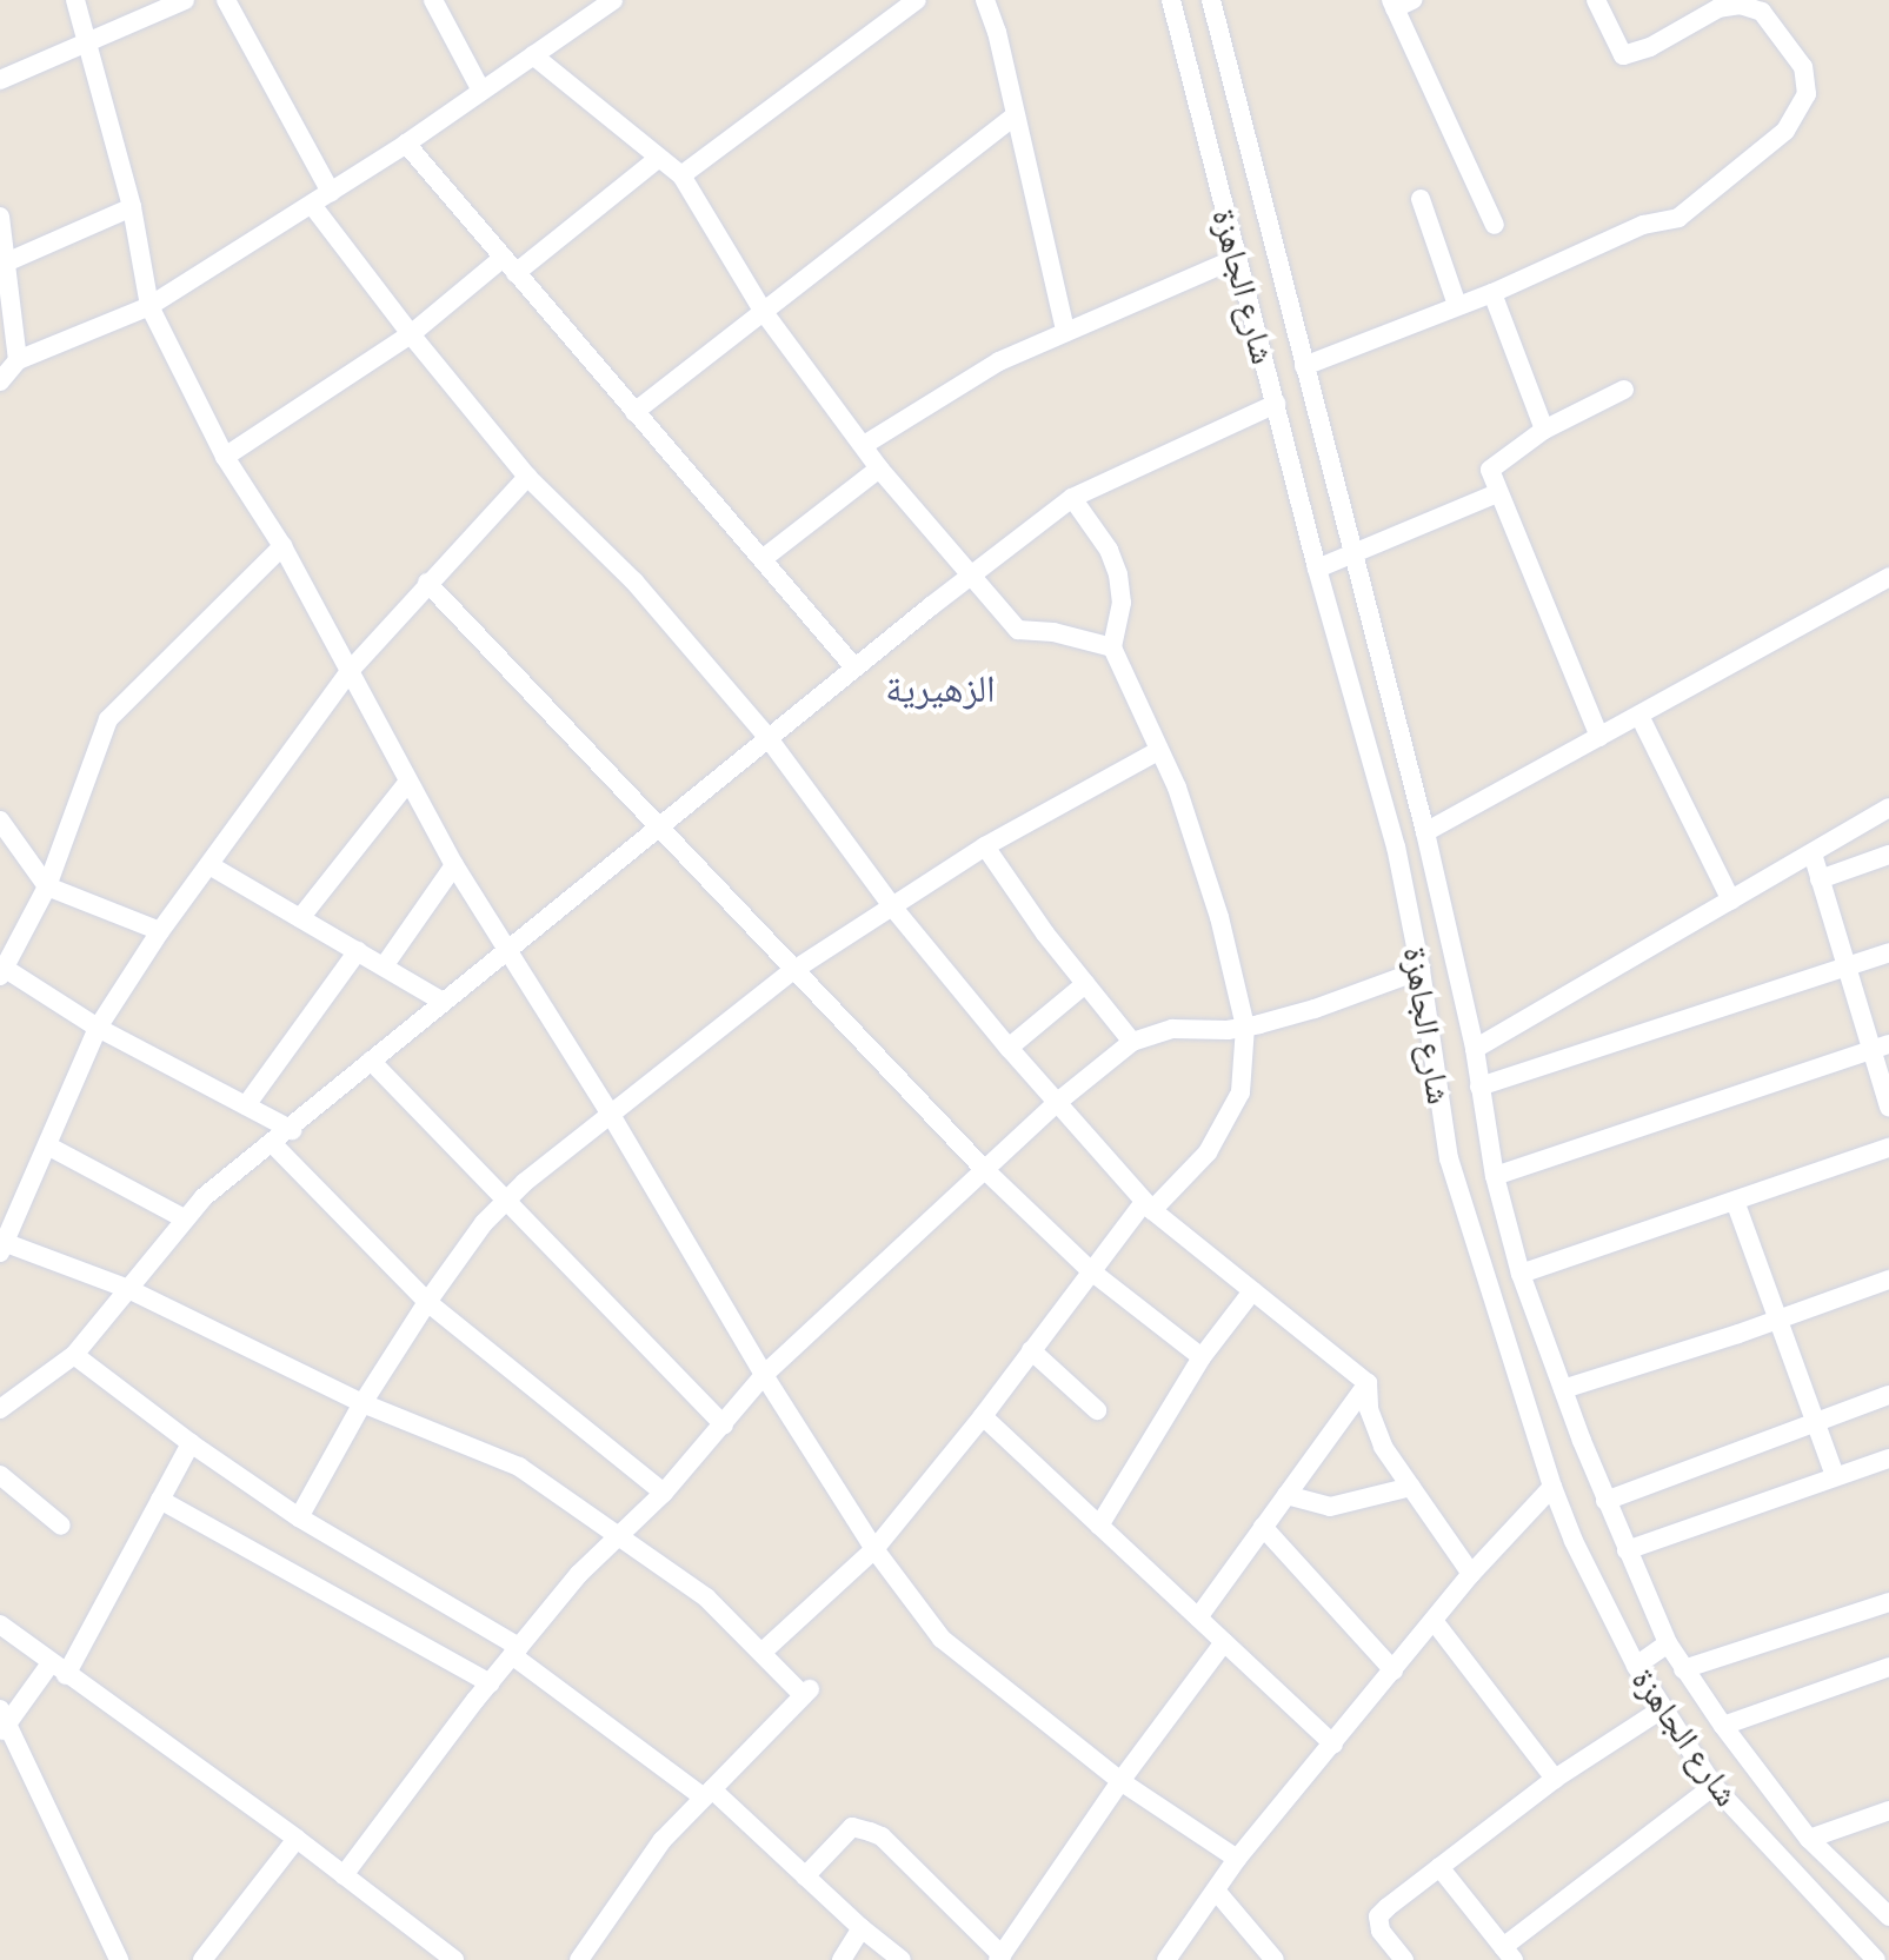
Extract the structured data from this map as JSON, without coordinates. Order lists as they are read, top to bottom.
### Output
{
  "streets": {
    "street": ["شارع الجاهزة"]
  },
  "districts": ["الزهيرية"]
}
